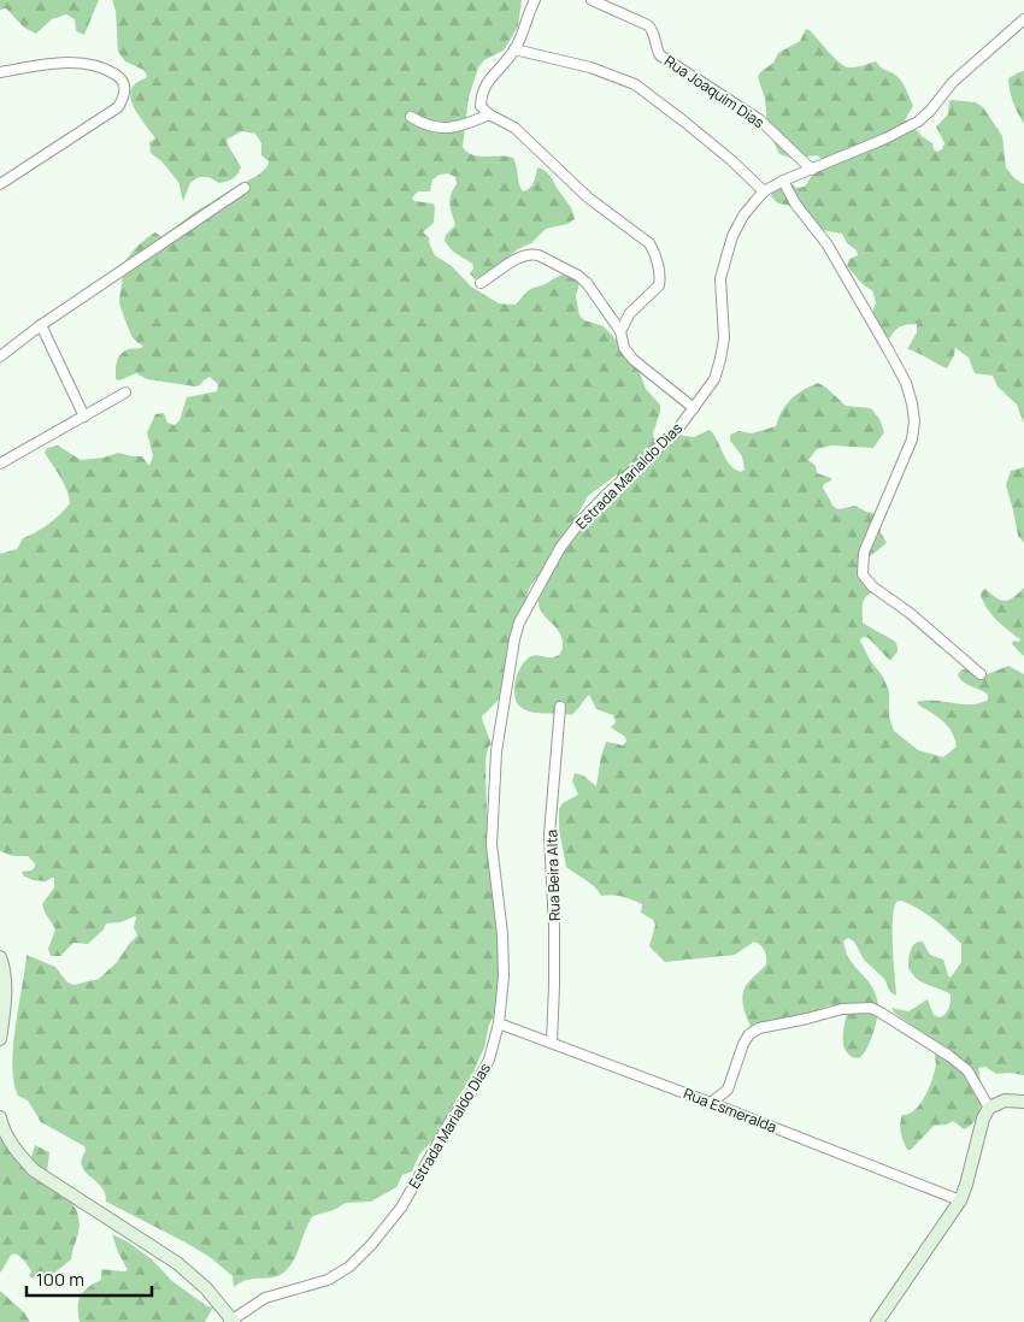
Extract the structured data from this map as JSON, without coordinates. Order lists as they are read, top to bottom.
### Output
{
  "streets": {
    "street": [
      "Rua Joaquim Dias",
      "Estrada Marialdo Dias",
      "Rua Beira Alta",
      "Rua Esmeralda"
    ]
  },
  "crossings": [
    ["Rua Joaquim Dias", "Estrada Marialdo Dias"],
    ["Estrada Marialdo Dias", "Rua Esmeralda"],
    ["Rua Beira Alta", "Rua Esmeralda"]
  ],
  "scale_bar": "100 m"
}
